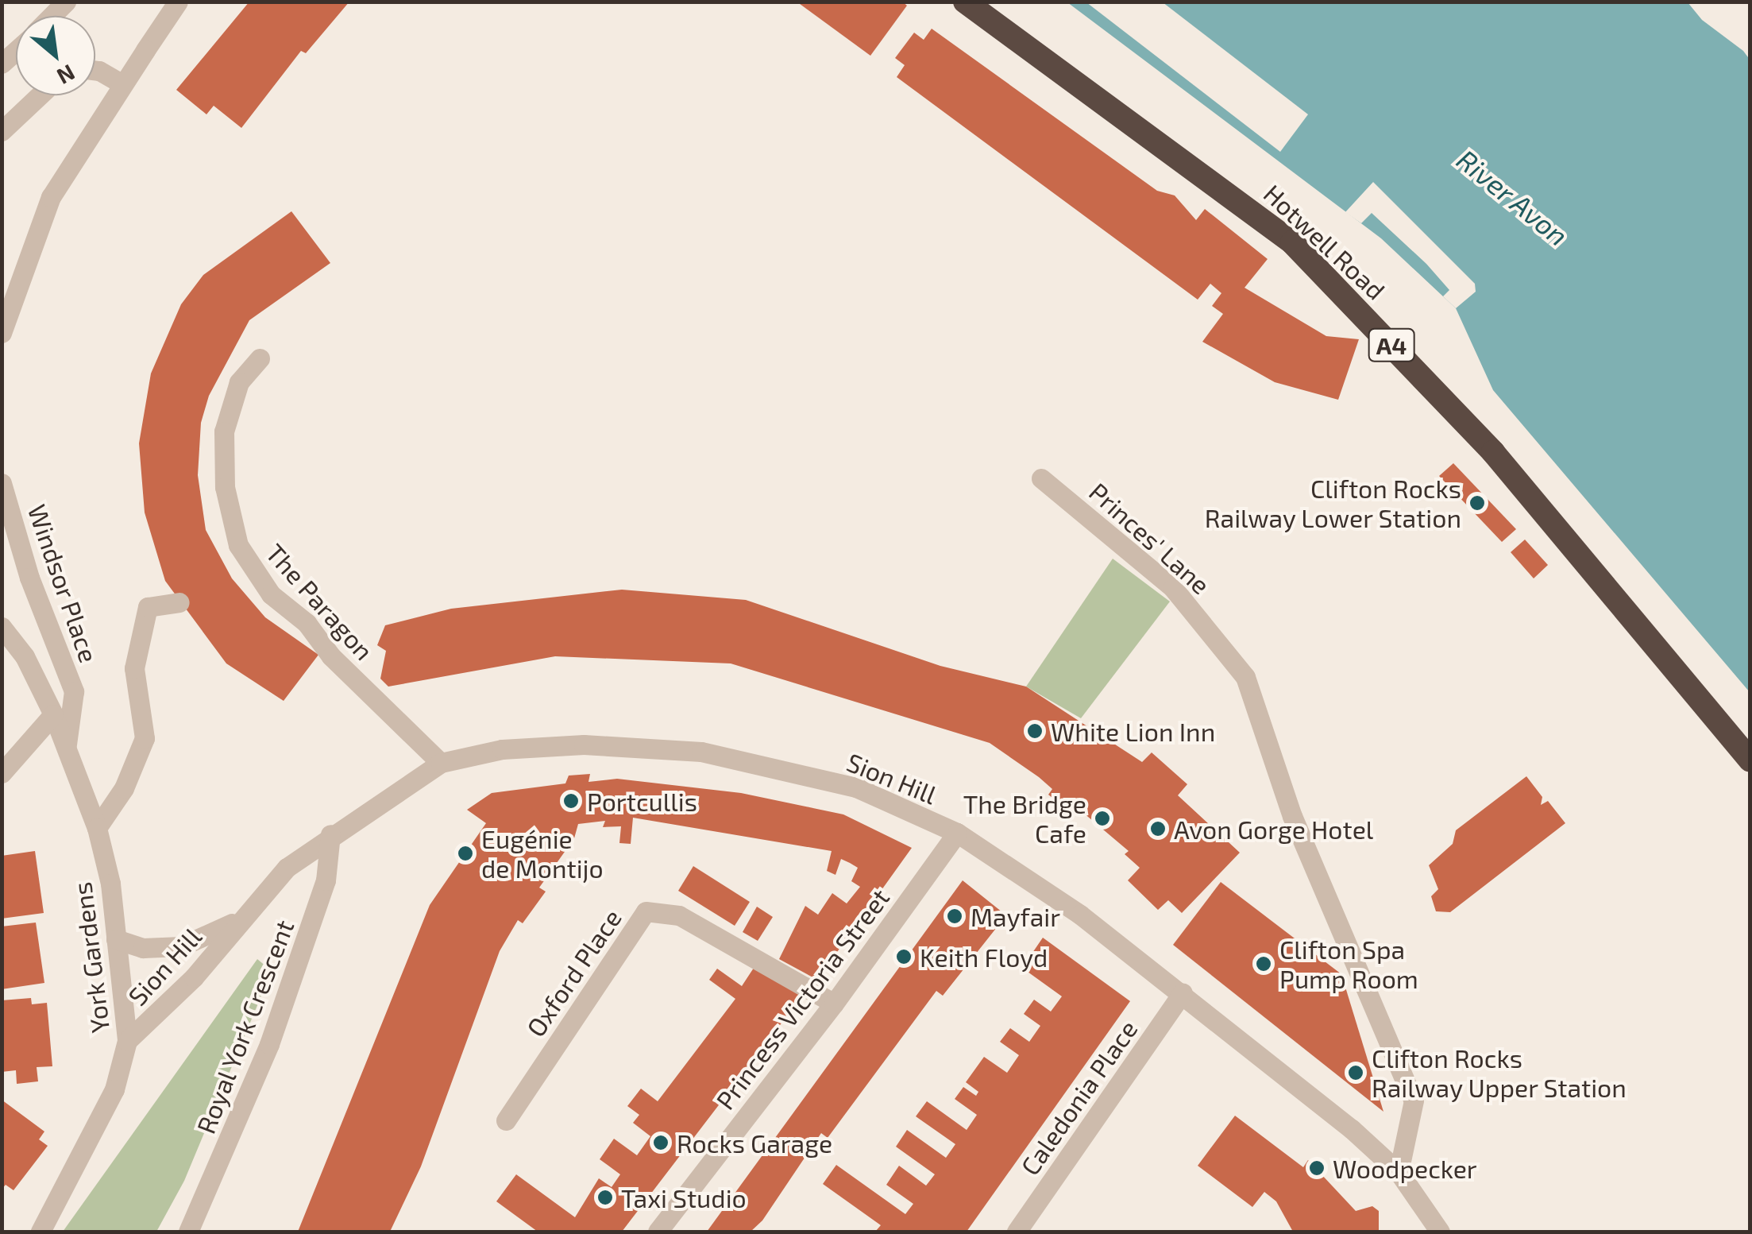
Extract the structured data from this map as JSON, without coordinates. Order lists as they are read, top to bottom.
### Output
{
  "streets": {
    "highway": ["Hotwell Road", "A4"],
    "street": [
      "Princes' Lane",
      "Windsor Place",
      "The Paragon",
      "Sion Hill",
      "York Gardens",
      "Oxford Place",
      "Princess Victoria Street",
      "Royal York Crescent",
      "Caledonia Place"
    ]
  },
  "crossings": [
    ["Princes' Lane", "Sion Hill"],
    ["Windsor Place", "York Gardens"],
    ["The Paragon", "Sion Hill"],
    ["Sion Hill", "York Gardens"],
    ["Sion Hill", "Princess Victoria Street"],
    ["Sion Hill", "Royal York Crescent"],
    ["Sion Hill", "Caledonia Place"],
    ["Oxford Place", "Princess Victoria Street"]
  ],
  "water": ["River Avon"],
  "places": [
    "Clifton Rocks Railway Lower Station",
    "White Lion Inn",
    "Portcullis",
    "The Bridge Cafe",
    "Avon Gorge Hotel",
    "Eugénie de Montijo",
    "Mayfair",
    "Keith Floyd",
    "Clifton Spa Pump Room",
    "Clifton Rocks Railway Upper Station",
    "Rocks Garage",
    "Woodpecker",
    "Taxi Studio"
  ],
  "north": "bottom right"
}
